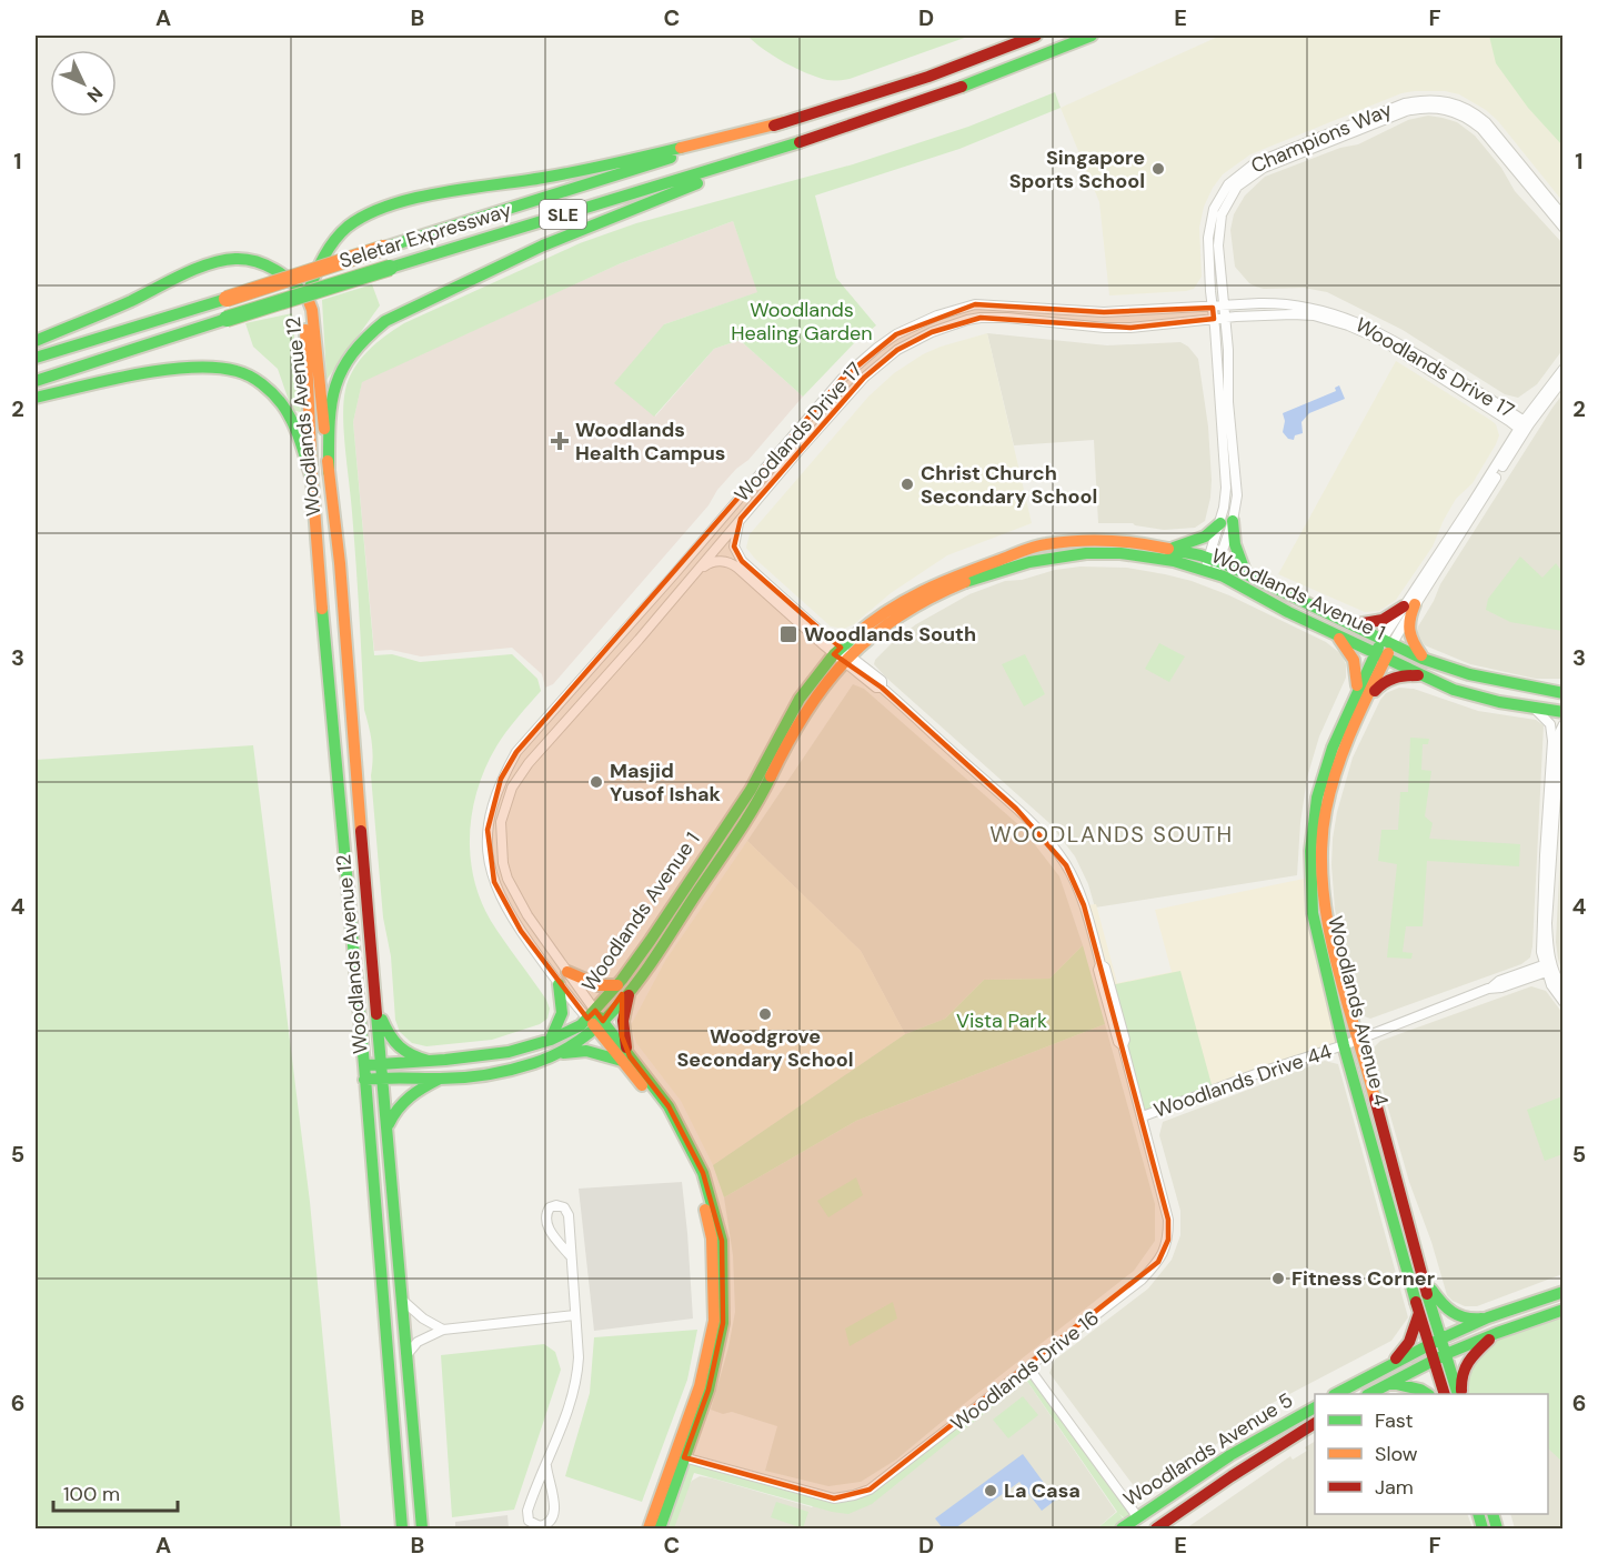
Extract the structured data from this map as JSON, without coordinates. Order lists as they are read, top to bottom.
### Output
{
  "streets": {
    "main road": [
      "SLE",
      "Seletar Expressway",
      "Woodlands Avenue 12",
      "Woodlands Avenue 1",
      "Woodlands Avenue 4",
      "Woodlands Avenue 5"
    ],
    "street": [
      "Champions Way",
      "Woodlands Drive 17",
      "Woodlands Drive 44",
      "Woodlands Drive 16"
    ]
  },
  "crossings": [
    ["Champions Way", "Woodlands Drive 17"],
    ["Champions Way", "Woodlands Avenue 1"],
    ["Woodlands Drive 17", "Woodlands Avenue 1"],
    ["Woodlands Drive 17", "Woodlands Drive 16"],
    ["Woodlands Avenue 12", "Woodlands Avenue 1"],
    ["Woodlands Avenue 1", "Woodlands Avenue 4"],
    ["Woodlands Avenue 1", "Woodlands Drive 16"],
    ["Woodlands Avenue 4", "Woodlands Drive 44"],
    ["Woodlands Drive 44", "Woodlands Drive 16"]
  ],
  "districts": ["WOODLANDS SOUTH"],
  "parks": ["Woodlands Healing Garden", "Vista Park"],
  "places": {
    "other": [
      "Singapore Sports School",
      "Christ Church Secondary School",
      "Masjid Yusof Ishak",
      "Woodgrove Secondary School",
      "Fitness Corner",
      "La Casa"
    ],
    "health": ["Woodlands Health Campus"],
    "transit": ["Woodlands South"]
  },
  "legend": ["Fast", "Slow", "Jam"],
  "scale_bar": "100 m",
  "north": "bottom right",
  "grid": {
    "columns": [
      "A",
      "B",
      "C",
      "D",
      "E",
      "F"
    ],
    "rows": [
      "1",
      "2",
      "3",
      "4",
      "5",
      "6"
    ]
  }
}
